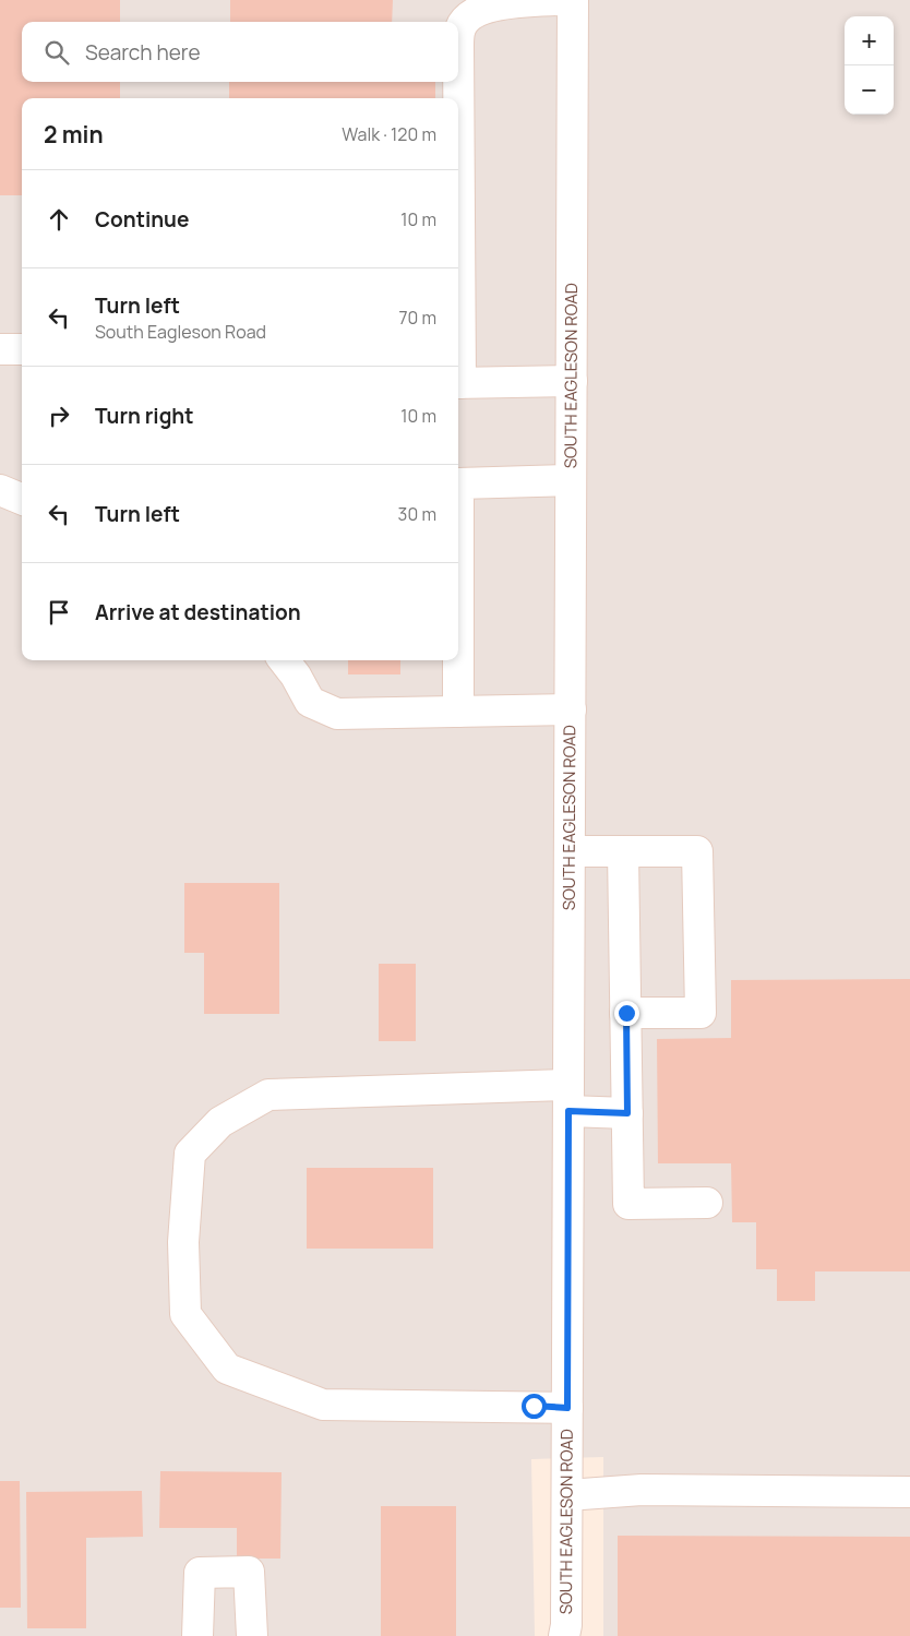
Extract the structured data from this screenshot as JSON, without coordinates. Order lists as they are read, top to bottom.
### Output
{
  "streets": {
    "street": ["SOUTH EAGLESON ROAD"]
  },
  "page": {
    "map_buttons": ["+", "−"],
    "search": "Search here",
    "heading": ["2 min", "Walk · 120 m"],
    "list": [
      ["Continue", "10 m"],
      ["Turn left", "South Eagleson Road", "70 m"],
      ["Turn right", "10 m"],
      ["Turn left", "30 m"],
      "Arrive at destination"
    ]
  }
}
